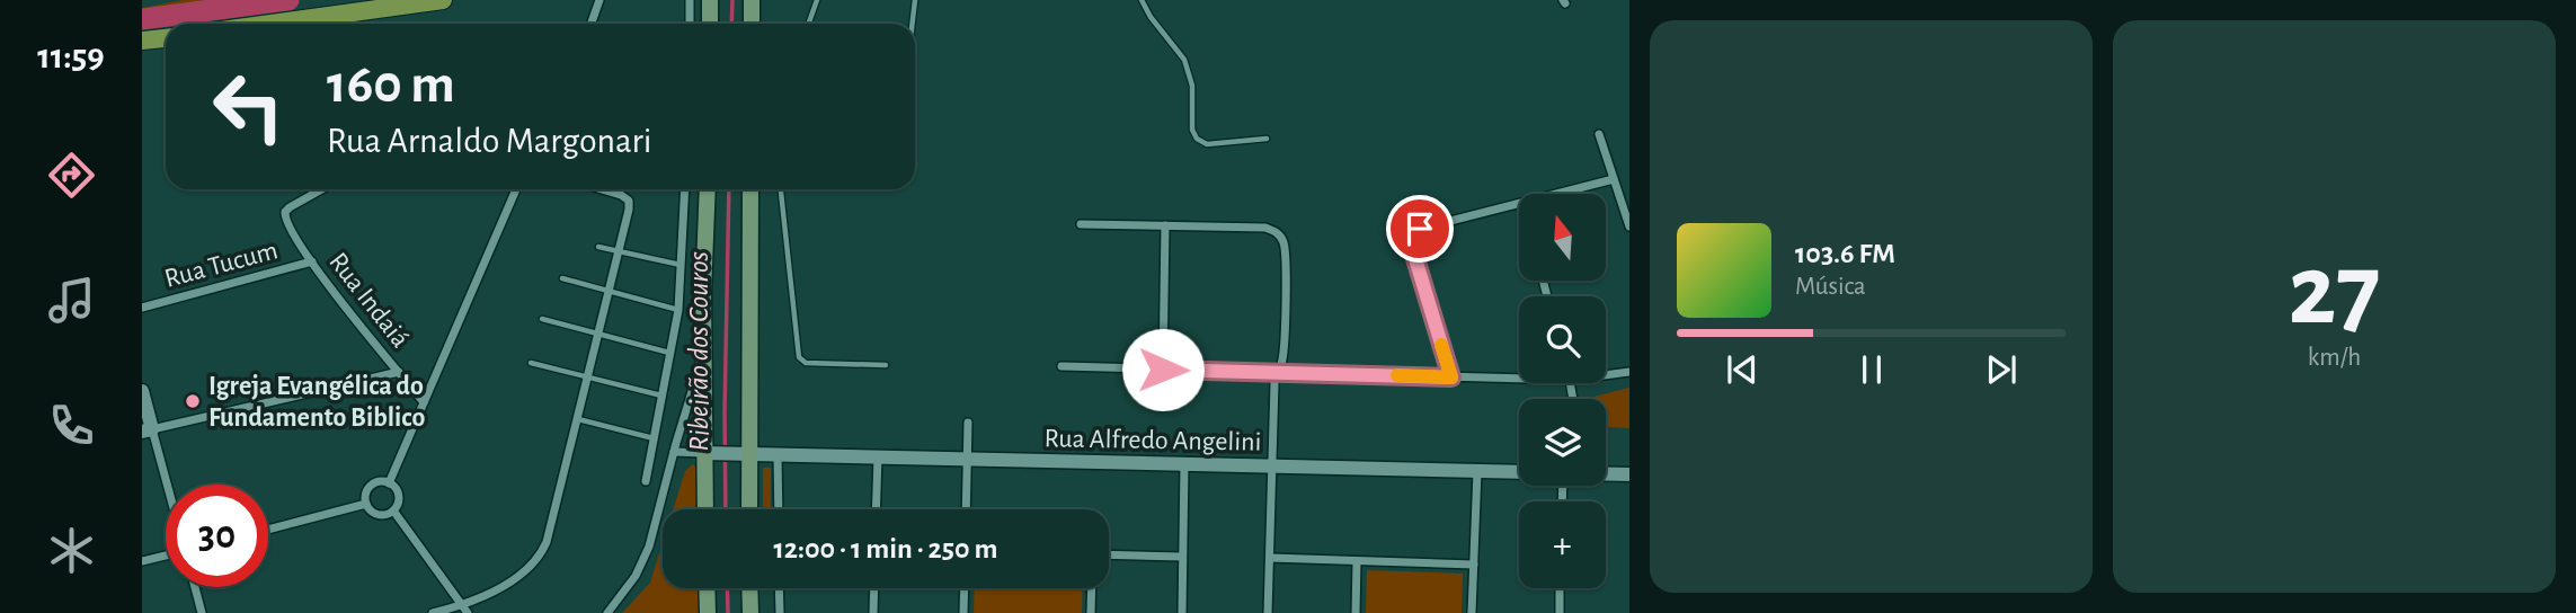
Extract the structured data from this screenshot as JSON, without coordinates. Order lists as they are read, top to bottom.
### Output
{
  "streets": {
    "street": ["Rua Tucum", "Rua Indaiá", "Rua Alfredo Angelini"]
  },
  "crossings": [
    ["Rua Tucum", "Rua Indaiá"]
  ],
  "water": ["Ribeirão dos Couros"],
  "places": ["Igreja Evangélica do Fundamento Biblico"],
  "north": "top",
  "page": {
    "tabs": "11:59",
    "tile": ["27", "km/h"],
    "turn": ["160 m", "Rua Arnaldo Margonari"],
    "map_buttons": "+",
    "song": ["103.6 FM", "Música"],
    "limit": "30",
    "trip": "12:00 · 1 min · 250 m"
  }
}
